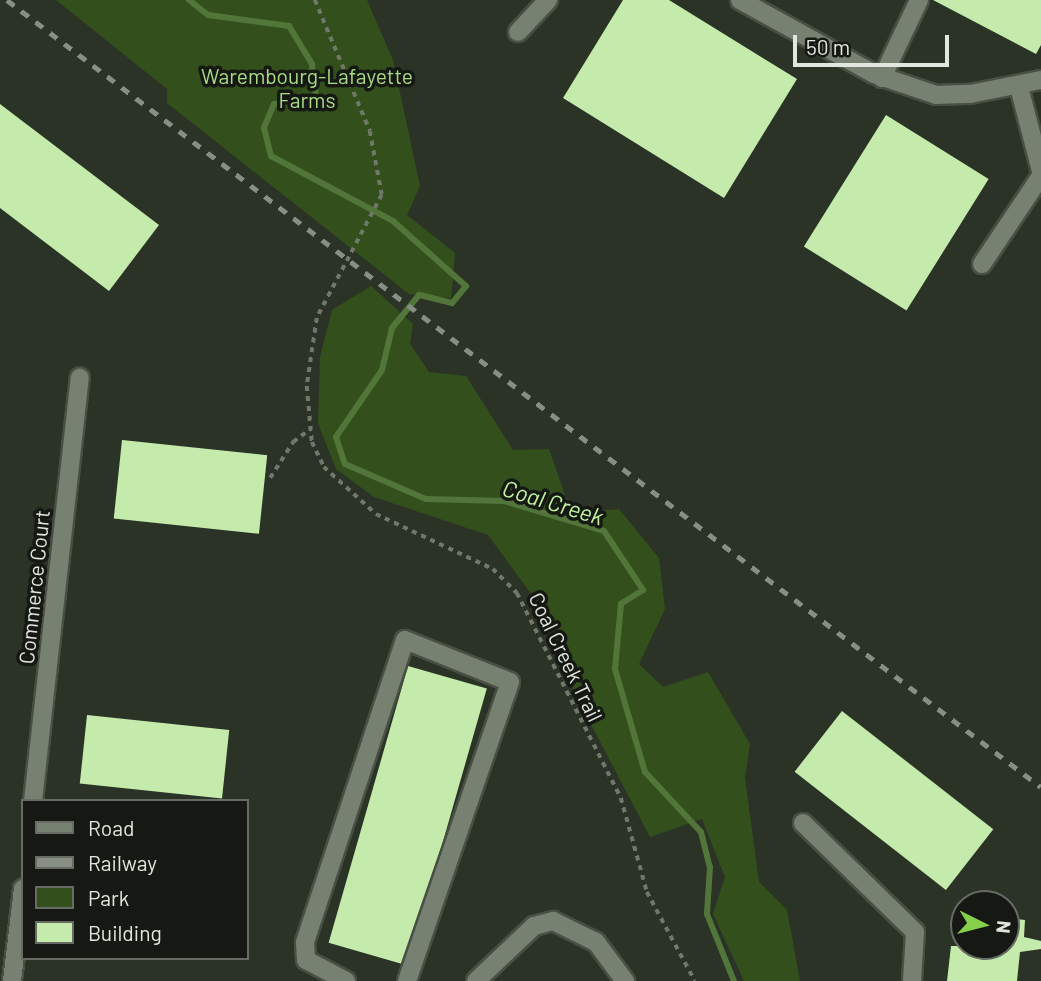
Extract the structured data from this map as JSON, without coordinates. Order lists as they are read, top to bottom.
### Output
{
  "streets": {
    "street": ["Commerce Court"],
    "path": ["Coal Creek Trail"]
  },
  "water": ["Coal Creek"],
  "parks": ["Warembourg-Lafayette Farms"],
  "legend": [
    "Road",
    "Railway",
    "Park",
    "Building"
  ],
  "scale_bar": "50 m",
  "north": "right"
}
